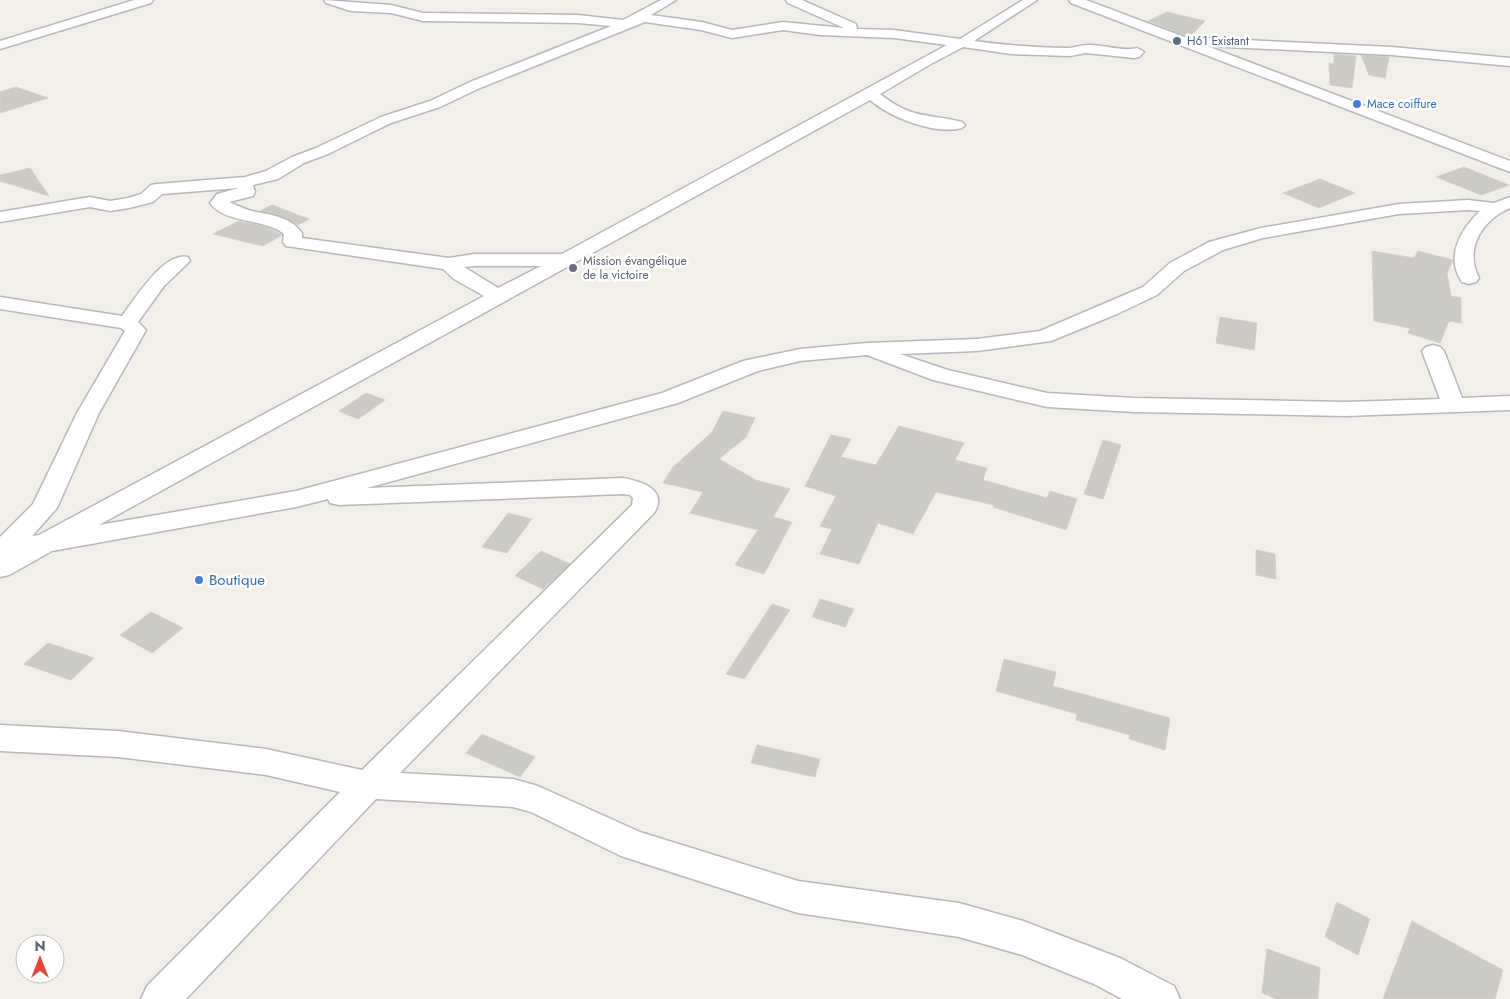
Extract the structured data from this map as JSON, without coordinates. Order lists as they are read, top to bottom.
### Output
{
  "places": [
    "H61 Existant",
    "Mace coiffure",
    "Mission évangélique de la victoire",
    "Boutique"
  ],
  "north": "top"
}
